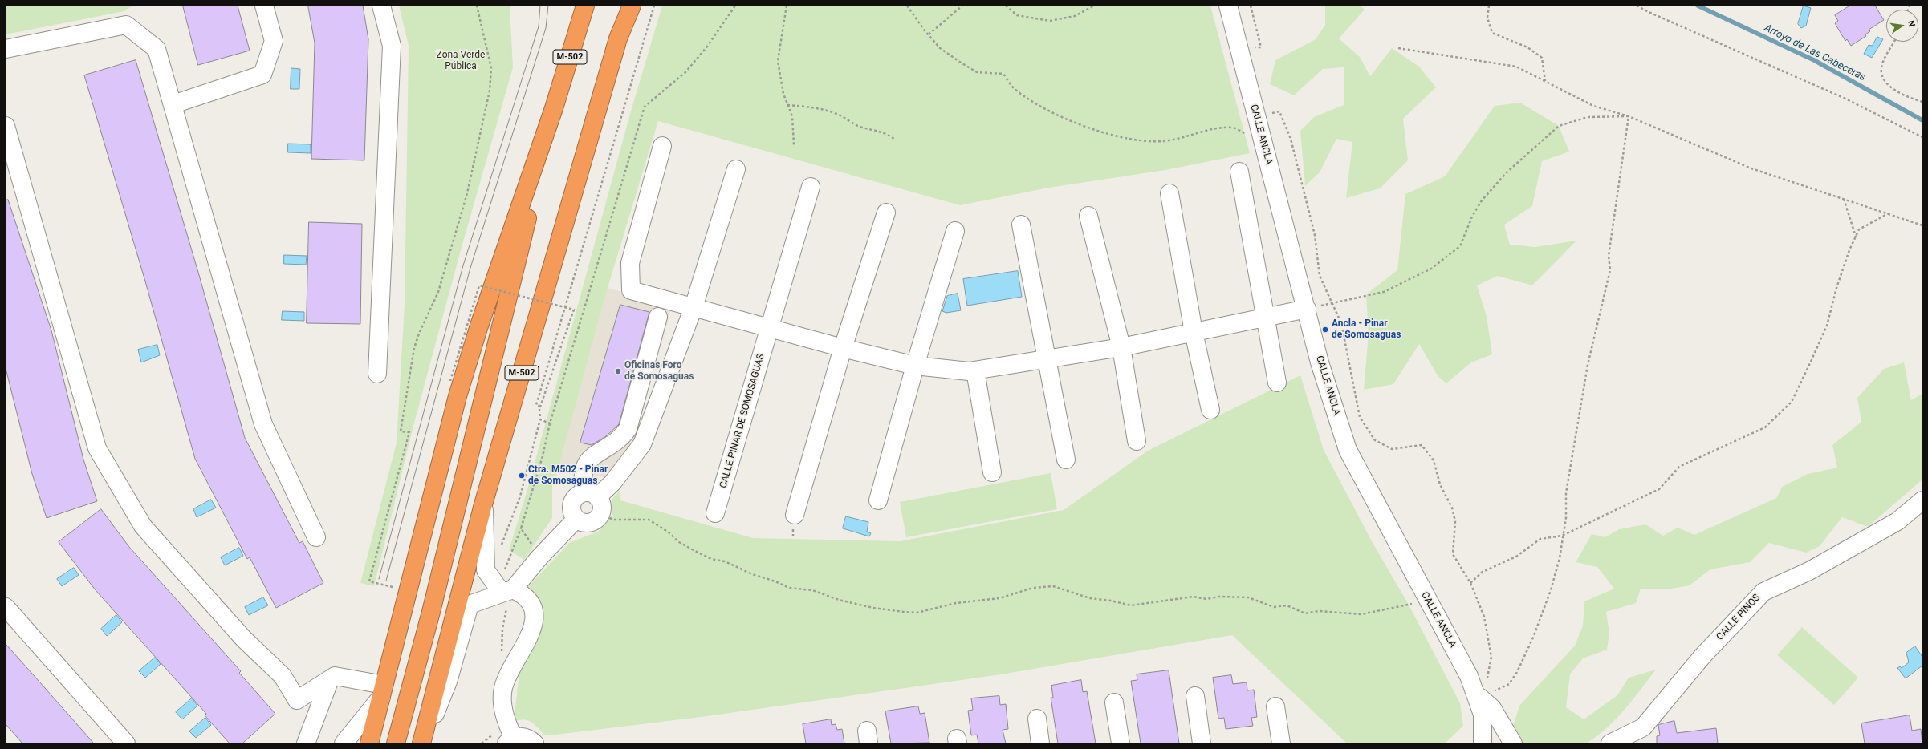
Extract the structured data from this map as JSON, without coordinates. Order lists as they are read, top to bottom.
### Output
{
  "streets": {
    "highway": ["M-502"],
    "street": ["CALLE ANCLA", "CALLE PINAR DE SOMOSAGUAS", "CALLE PINOS"]
  },
  "water": ["Arroyo de Las Cabeceras"],
  "parks": ["Zona Verde Pública"],
  "places": ["Ancla - Pinar de Somosaguas", "Oficinas Foro de Somosaguas", "Ctra. M502 - Pinar de Somosaguas"],
  "north": "right"
}
